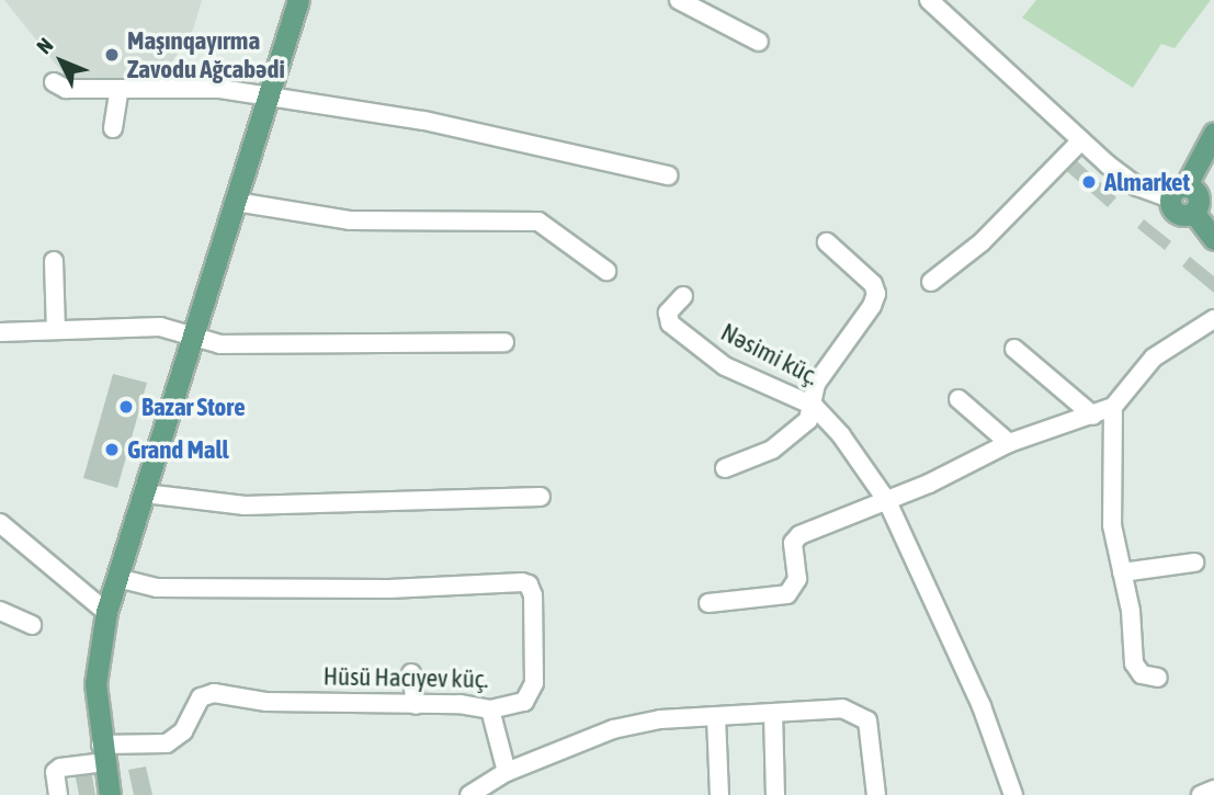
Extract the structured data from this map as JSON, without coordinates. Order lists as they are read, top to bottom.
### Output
{
  "streets": {
    "street": ["Nəsimi küç.", "Hüsü Hacıyev küç."]
  },
  "places": [
    "Maşınqayırma Zavodu Ağcabədi",
    "Almarket",
    "Bazar Store",
    "Grand Mall"
  ],
  "north": "top left"
}
